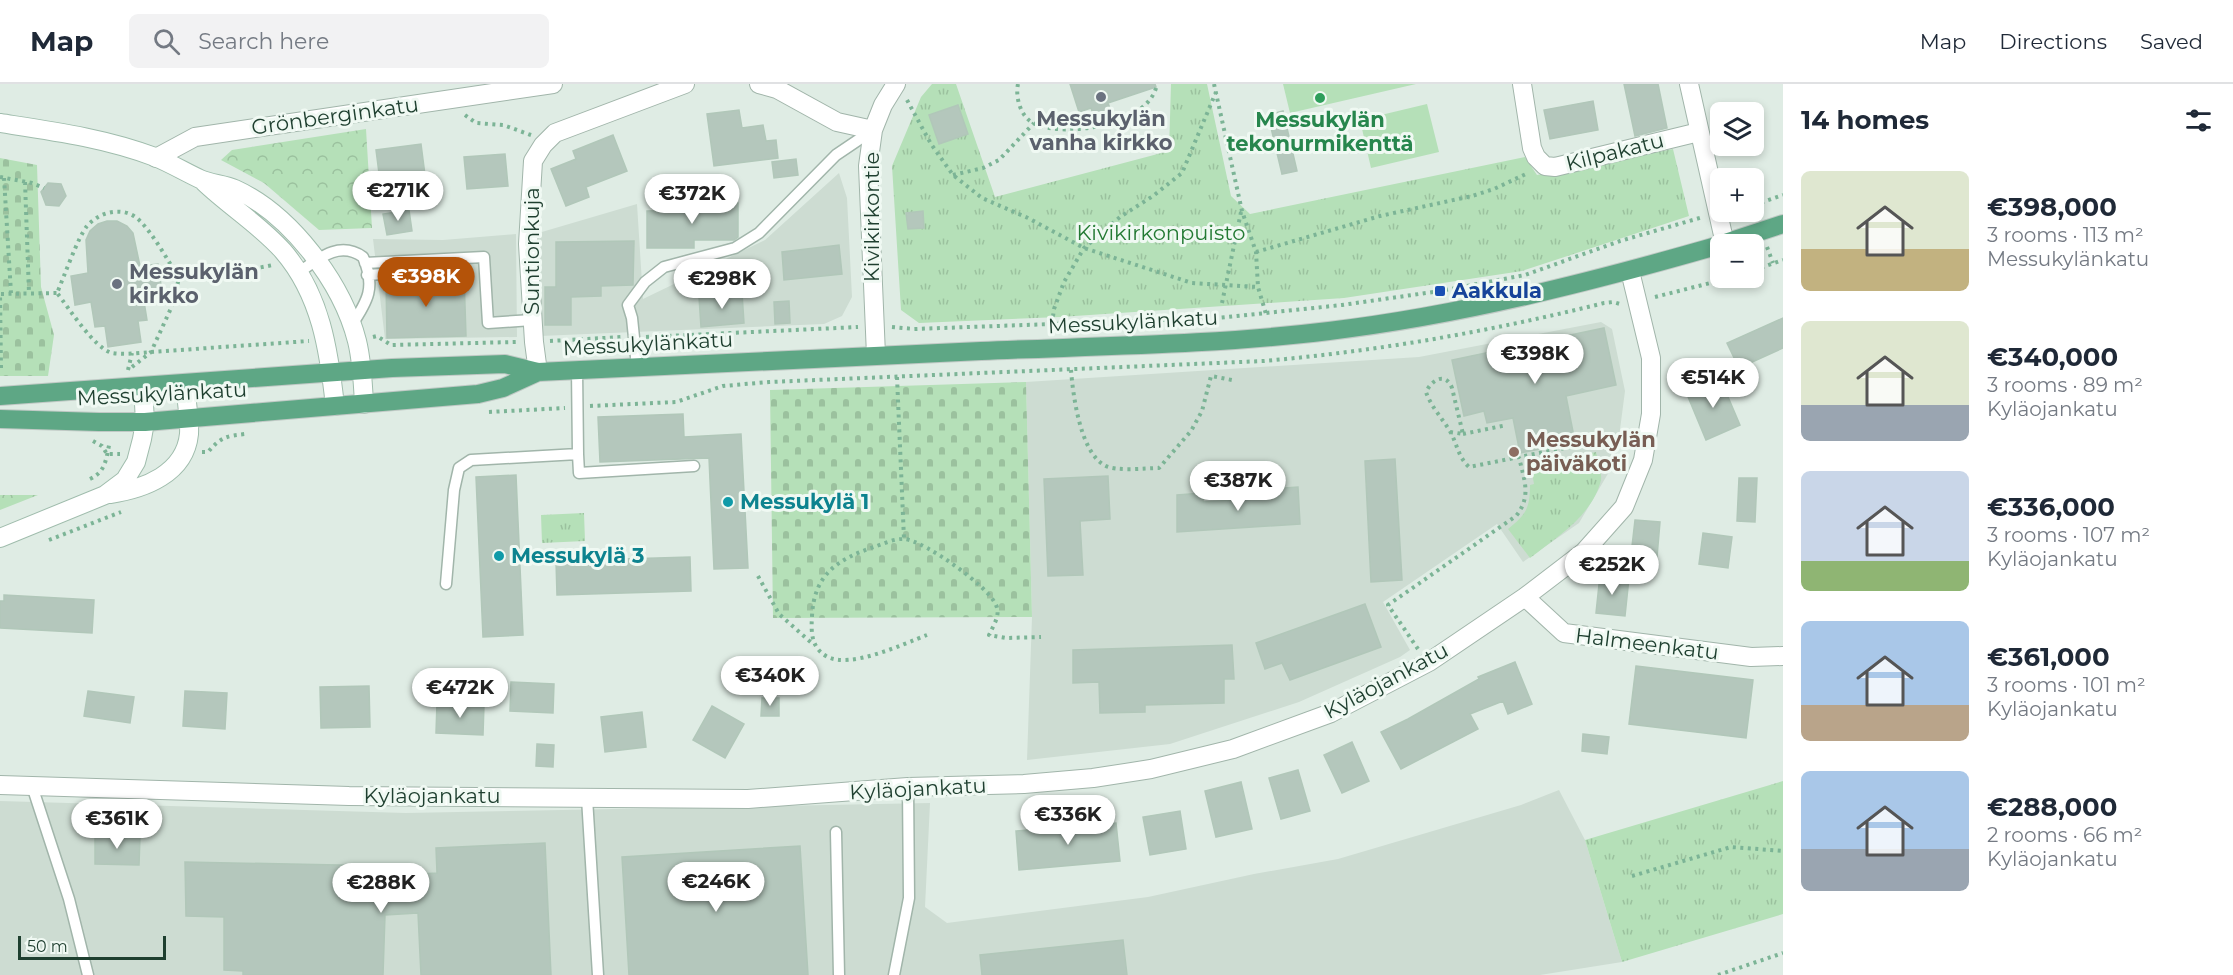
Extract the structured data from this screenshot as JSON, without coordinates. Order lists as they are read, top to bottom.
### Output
{
  "streets": {
    "main road": ["Messukylänkatu"],
    "street": [
      "Grönberginkatu",
      "Kilpakatu",
      "Kivikirkontie",
      "Suntionkuja",
      "Halmeenkatu",
      "Kyläojankatu"
    ]
  },
  "crossings": [
    ["Kivikirkontie", "Messukylänkatu"],
    ["Suntionkuja", "Messukylänkatu"],
    ["Messukylänkatu", "Kyläojankatu"],
    ["Halmeenkatu", "Kyläojankatu"]
  ],
  "parks": ["Kivikirkonpuisto"],
  "places": {
    "other": [
      "Messukylän vanha kirkko",
      "Messukylän tekonurmikenttä",
      "Messukylän kirkko",
      "Messukylän päiväkoti",
      "Messukylä 1",
      "Messukylä 3"
    ],
    "transit": ["Aakkula"]
  },
  "scale_bar": "50 m",
  "page": {
    "header": "Map",
    "search": "Search here",
    "nav": ["Map", "Directions", "Saved"],
    "heading": "14 homes",
    "map_buttons": ["+", "−"],
    "list": [
      {
        "name": "€398,000",
        "note": "3 rooms · 113 m² · Messukylänkatu"
      },
      {
        "name": "€340,000",
        "note": "3 rooms · 89 m² · Kyläojankatu"
      },
      {
        "name": "€336,000",
        "note": "3 rooms · 107 m² · Kyläojankatu"
      },
      {
        "name": "€361,000",
        "note": "3 rooms · 101 m² · Kyläojankatu"
      },
      {
        "name": "€288,000",
        "note": "2 rooms · 66 m² · Kyläojankatu"
      }
    ],
    "price": [
      "€271K",
      "€372K",
      "€398K",
      "€298K",
      "€398K",
      "€514K",
      "€387K",
      "€252K",
      "€340K",
      "€472K",
      "€336K",
      "€361K",
      "€246K",
      "€288K"
    ],
    "scale": "50 m"
  }
}
